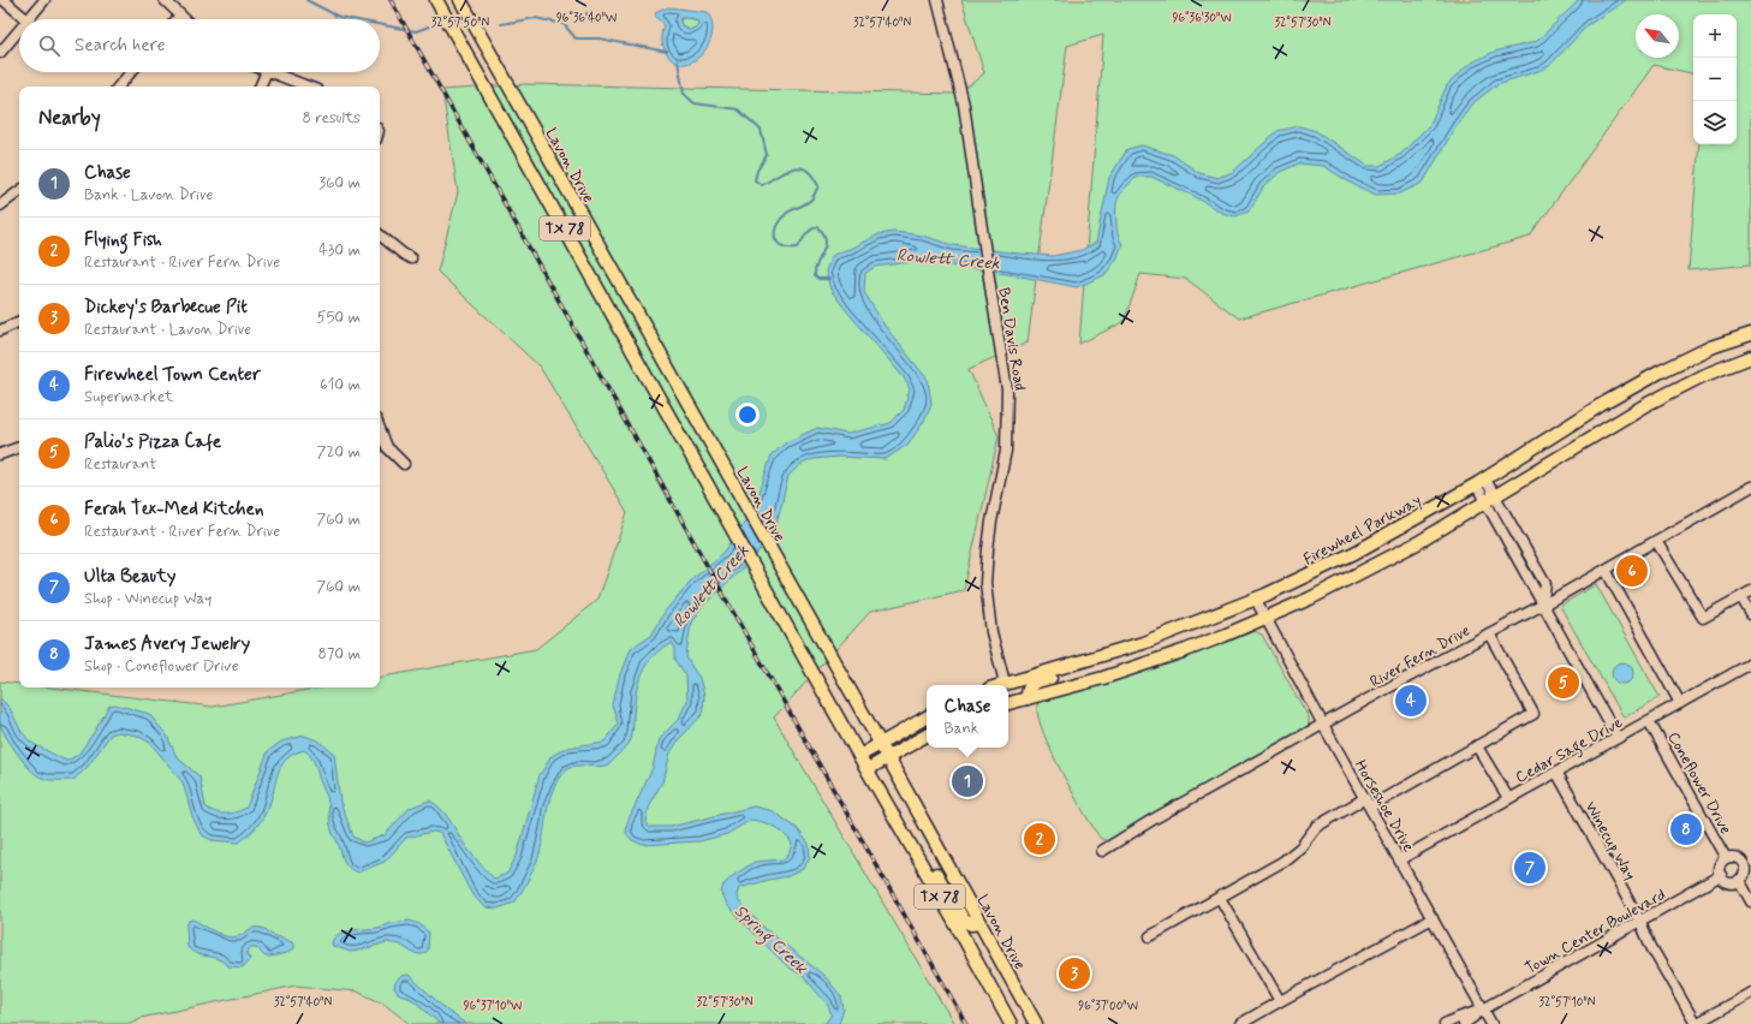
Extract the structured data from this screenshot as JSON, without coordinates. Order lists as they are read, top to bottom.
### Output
{
  "streets": {
    "main road": ["Lavon Drive", "TX 78", "Firewheel Parkway"],
    "street": [
      "Ben Davis Road",
      "River Fern Drive",
      "Cedar Sage Drive",
      "Coneflower Drive",
      "Horseshoe Drive",
      "Winecup Way",
      "Town Center Boulevard"
    ]
  },
  "crossings": [
    ["Ben Davis Road", "Firewheel Parkway"],
    ["Firewheel Parkway", "Horseshoe Drive"],
    ["River Fern Drive", "Horseshoe Drive"],
    ["Cedar Sage Drive", "Coneflower Drive"],
    ["Cedar Sage Drive", "Horseshoe Drive"],
    ["Cedar Sage Drive", "Winecup Way"],
    ["Coneflower Drive", "Town Center Boulevard"],
    ["Horseshoe Drive", "Town Center Boulevard"],
    ["Winecup Way", "Town Center Boulevard"]
  ],
  "water": ["Rowlett Creek", "Spring Creek"],
  "north": "top left",
  "page": {
    "map_buttons": ["+", "−"],
    "search": "Search here",
    "heading": ["Nearby", "8 results"],
    "list": [
      {
        "mark": "1",
        "name": "Chase",
        "note": "Bank · Lavon Drive",
        "value": "360 m"
      },
      {
        "mark": "2",
        "name": "Flying Fish",
        "note": "Restaurant · River Fern Drive",
        "value": "430 m"
      },
      {
        "mark": "3",
        "name": "Dickey's Barbecue Pit",
        "note": "Restaurant · Lavon Drive",
        "value": "550 m"
      },
      {
        "mark": "4",
        "name": "Firewheel Town Center",
        "note": "Supermarket",
        "value": "610 m"
      },
      {
        "mark": "5",
        "name": "Palio's Pizza Cafe",
        "note": "Restaurant",
        "value": "720 m"
      },
      {
        "mark": "6",
        "name": "Ferah Tex-Med Kitchen",
        "note": "Restaurant · River Fern Drive",
        "value": "760 m"
      },
      {
        "mark": "7",
        "name": "Ulta Beauty",
        "note": "Shop · Winecup Way",
        "value": "760 m"
      },
      {
        "mark": "8",
        "name": "James Avery Jewelry",
        "note": "Shop · Coneflower Drive",
        "value": "870 m"
      }
    ],
    "pins": [
      "6",
      "5",
      "4",
      "1",
      "8",
      "2",
      "7",
      "3"
    ],
    "popup": ["Chase", "Bank"]
  },
  "coordinates": [
    "96°36'30\"W",
    "96°36'40\"W",
    "32°57'50\"N",
    "32°57'40\"N",
    "32°57'30\"N",
    "32°57'10\"N",
    "96°37'10\"W",
    "96°37'00\"W"
  ]
}
